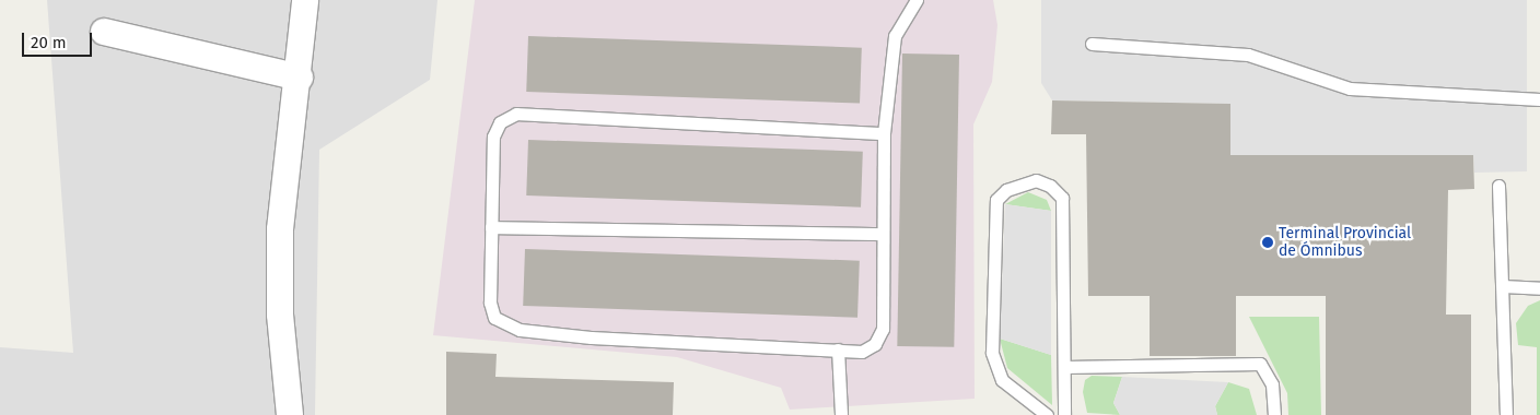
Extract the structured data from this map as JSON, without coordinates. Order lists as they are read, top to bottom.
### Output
{
  "places": ["Terminal Provincial de Ómnibus"],
  "scale_bar": "20 m"
}
